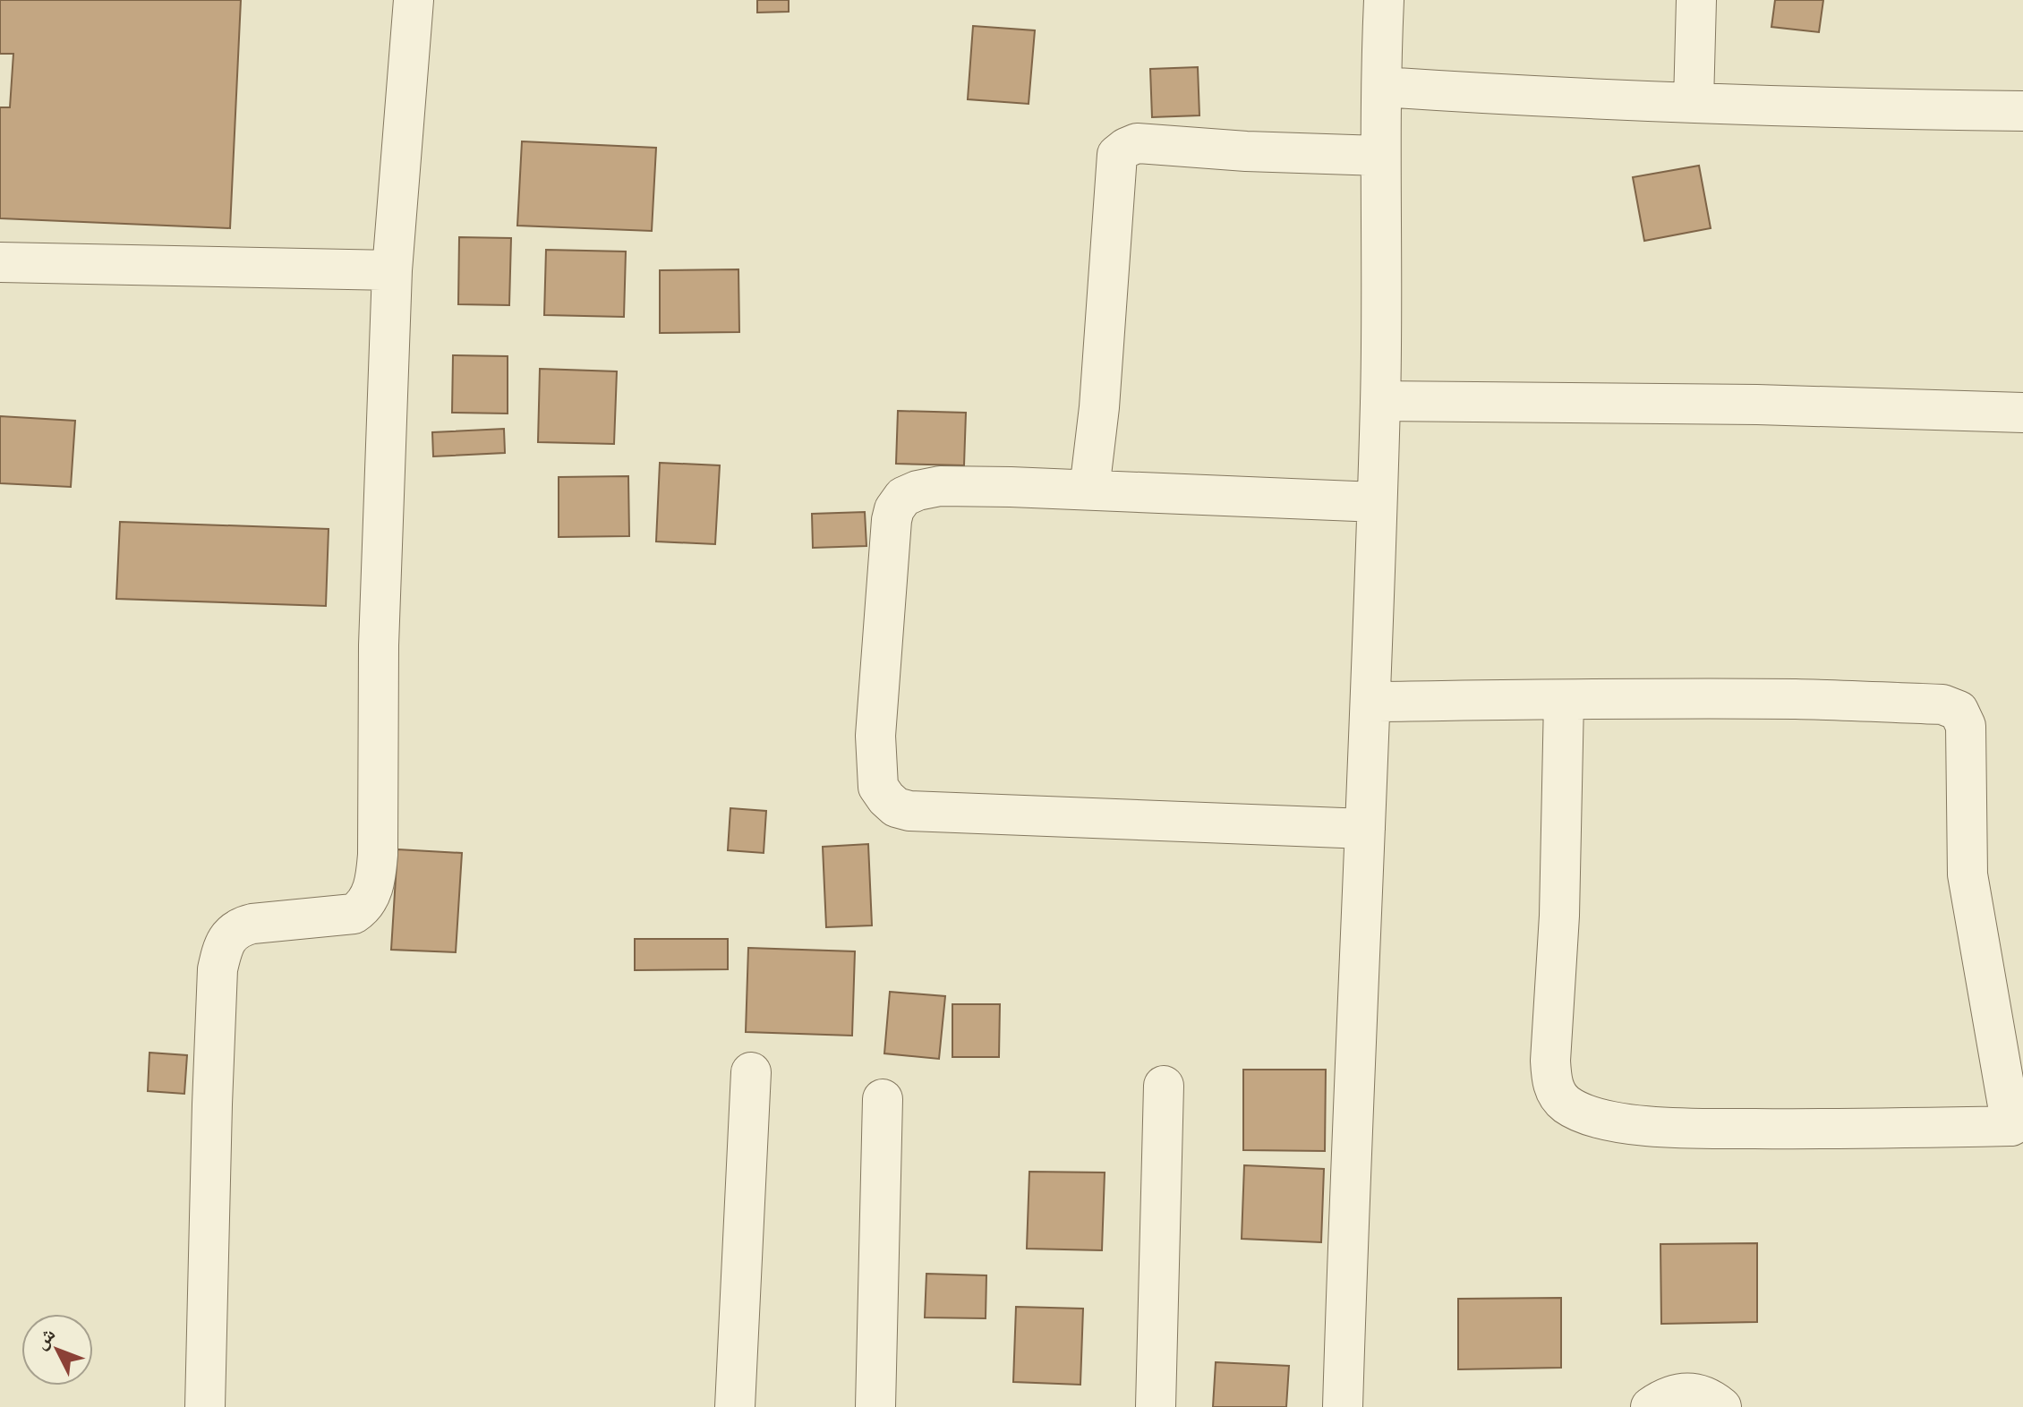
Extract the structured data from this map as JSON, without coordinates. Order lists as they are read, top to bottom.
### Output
{
  "north": "top left"
}
